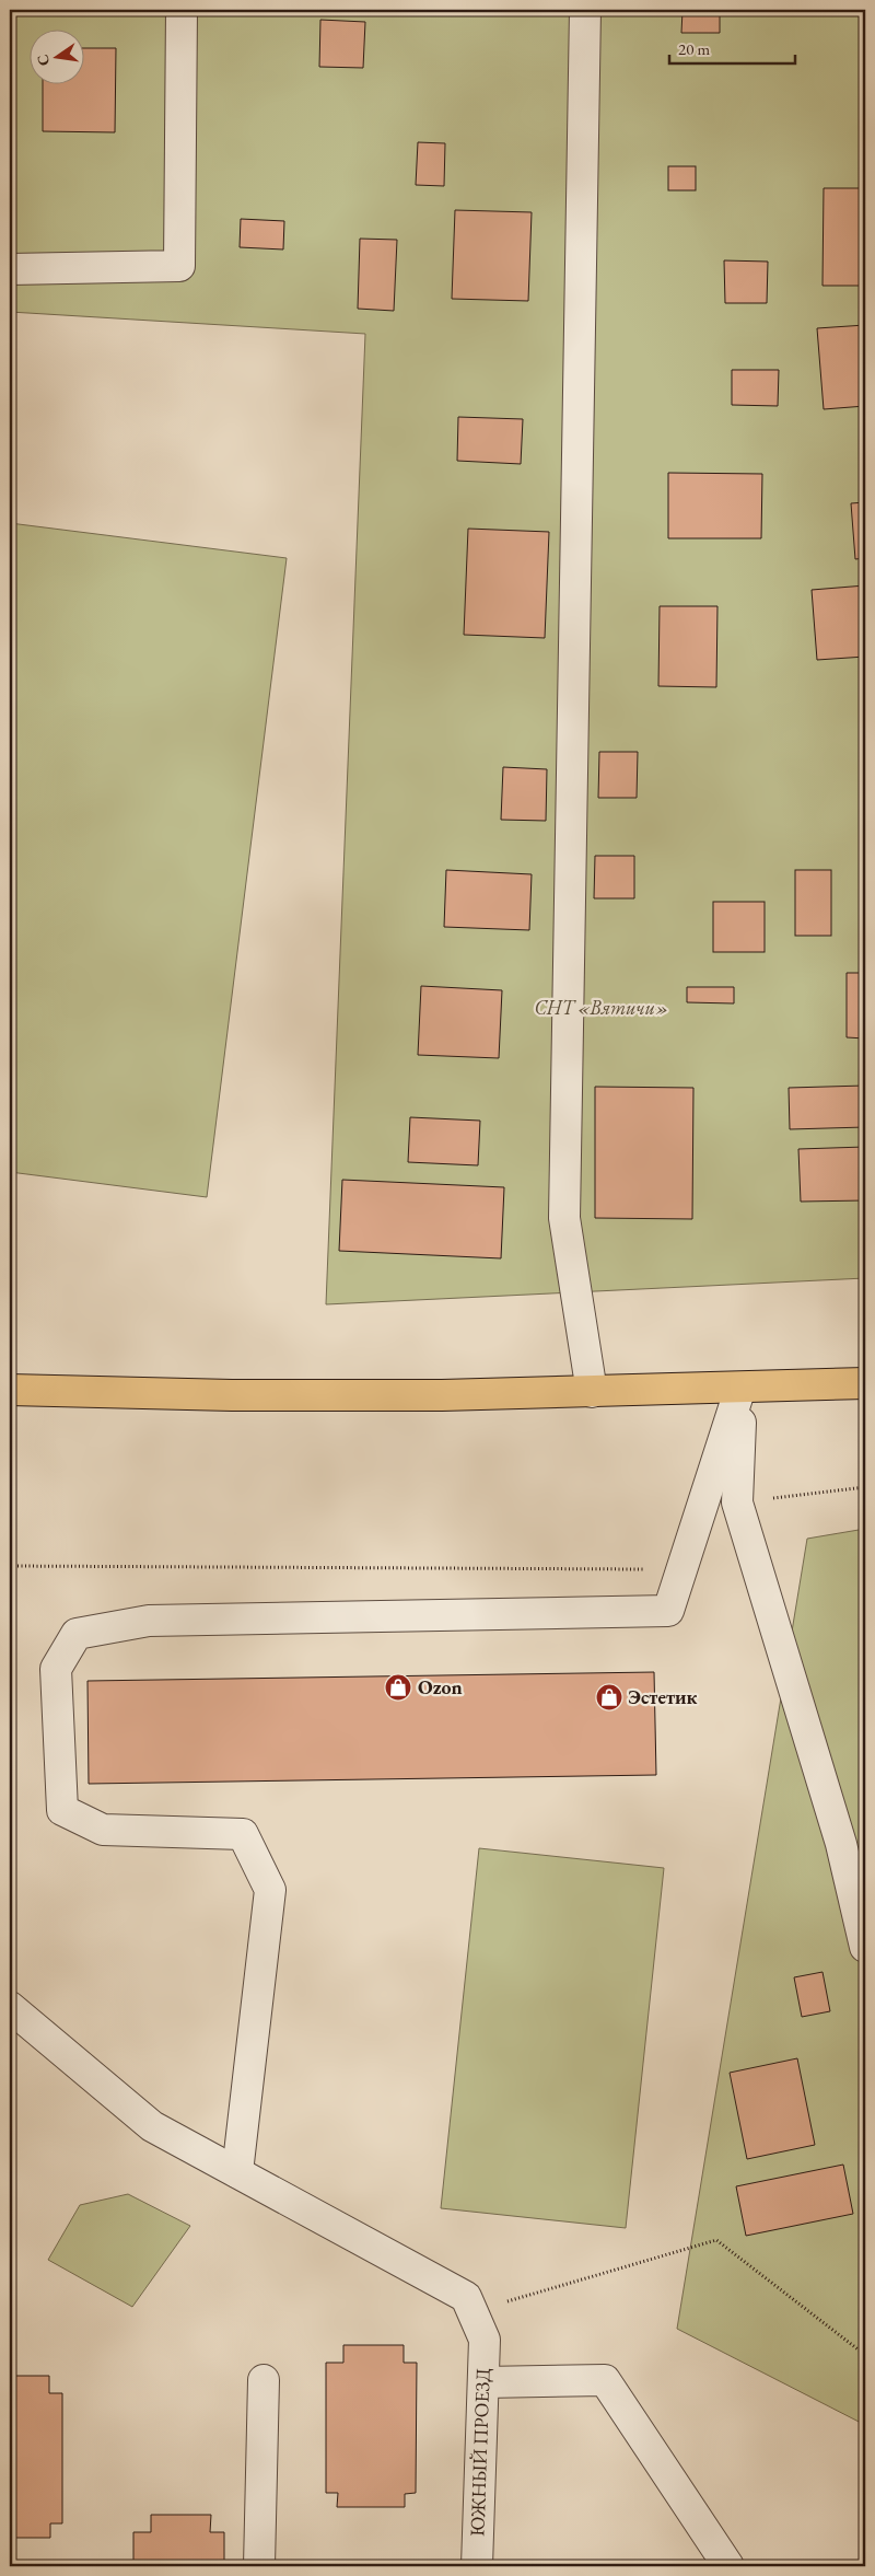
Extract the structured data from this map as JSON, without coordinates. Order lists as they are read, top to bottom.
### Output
{
  "streets": {
    "street": ["ЮЖНЫЙ ПРОЕЗД"]
  },
  "parks": ["СНТ «Вятичи»"],
  "places": {
    "shop": ["Ozon", "Эстетик"]
  },
  "scale_bar": "20 m",
  "north": "left"
}
